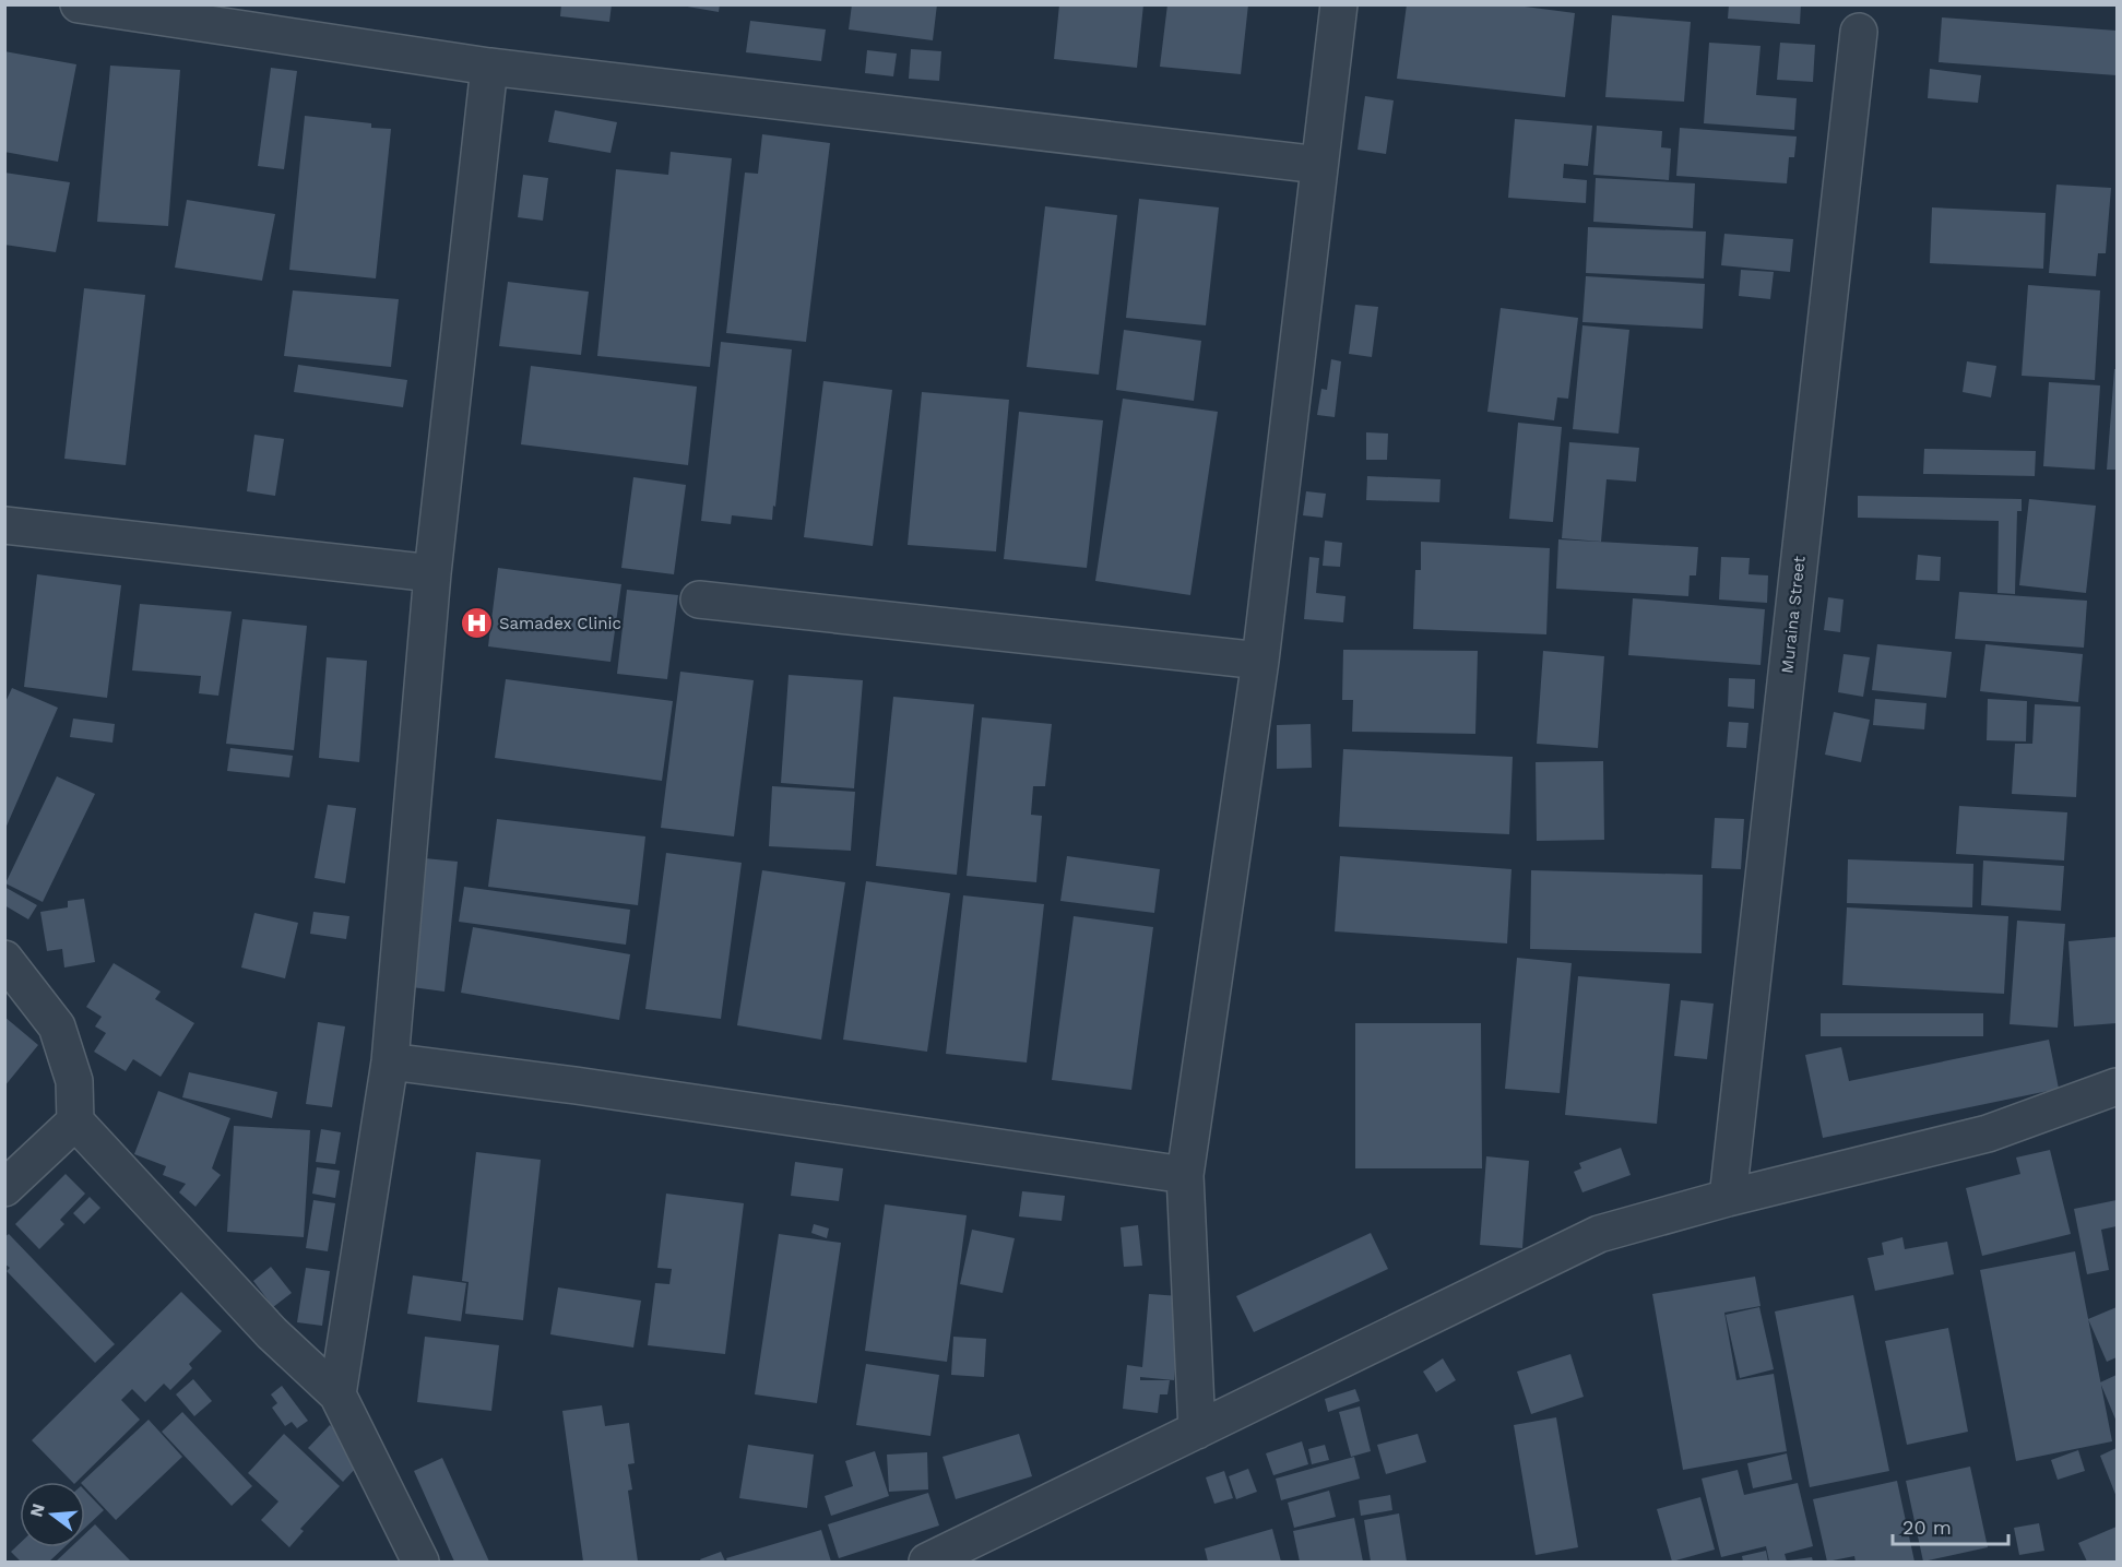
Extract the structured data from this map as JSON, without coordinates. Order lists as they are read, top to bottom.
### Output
{
  "streets": {
    "street": ["Muraina Street"]
  },
  "places": {
    "hospital": ["Samadex Clinic"]
  },
  "scale_bar": "20 m",
  "north": "left"
}
